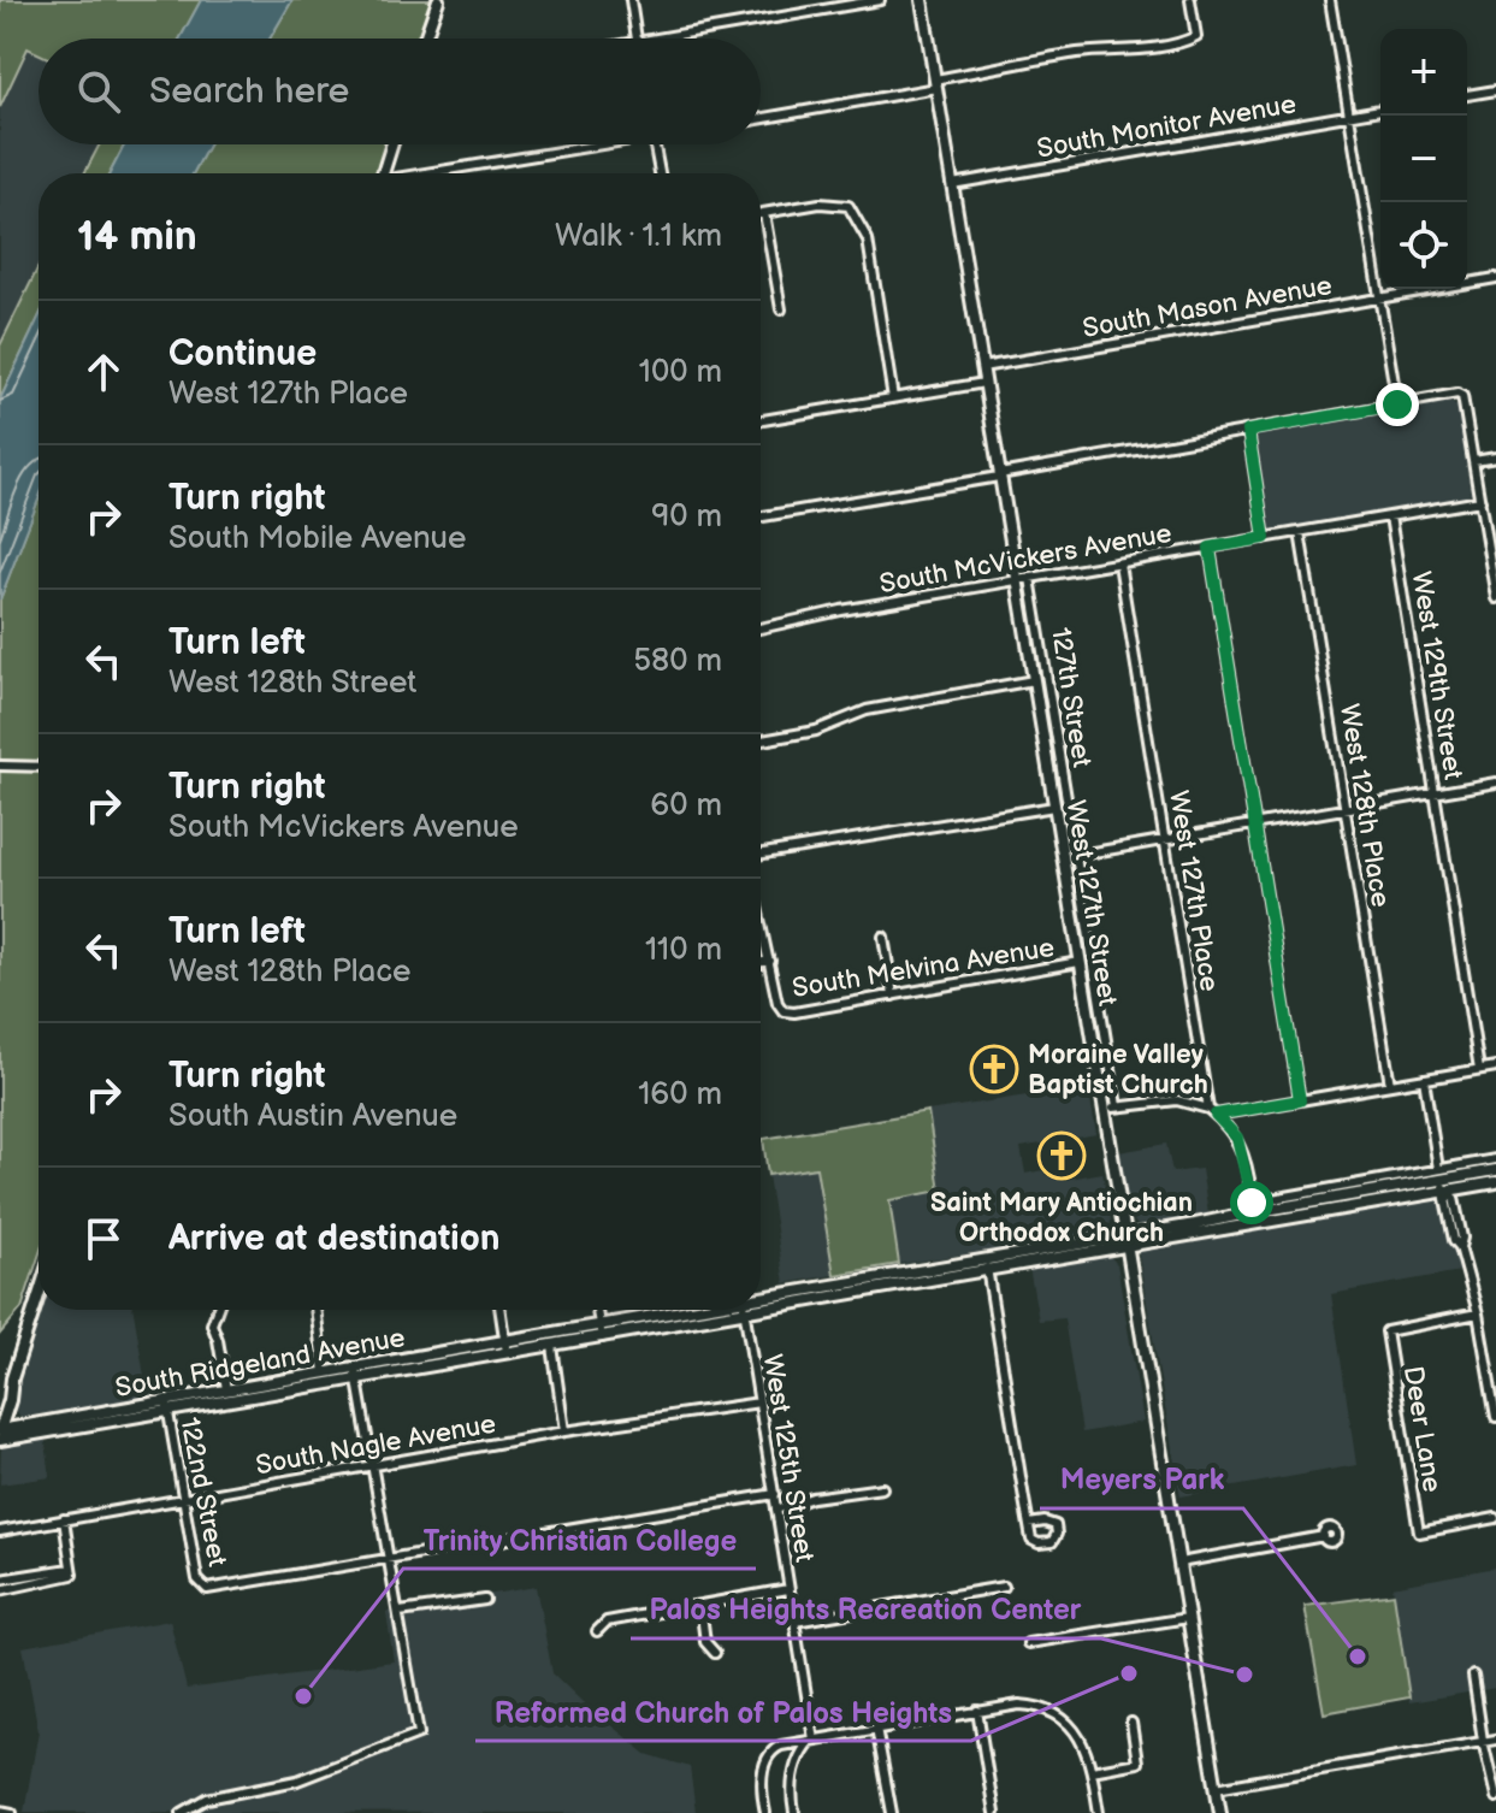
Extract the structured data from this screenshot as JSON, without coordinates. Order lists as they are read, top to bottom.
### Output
{
  "streets": {
    "main road": ["West 127th Street", "South Ridgeland Avenue"],
    "street": [
      "South Monitor Avenue",
      "South Mason Avenue",
      "South McVickers Avenue",
      "West 129th Street",
      "127th Street",
      "West 128th Place",
      "West 127th Place",
      "South Melvina Avenue",
      "Deer Lane",
      "South Nagle Avenue",
      "West 125th Street",
      "122nd Street"
    ]
  },
  "crossings": [
    ["South Monitor Avenue", "West 127th Street"],
    ["South Mason Avenue", "West 127th Street"],
    ["South McVickers Avenue", "West 129th Street"],
    ["South McVickers Avenue", "127th Street"],
    ["South McVickers Avenue", "West 128th Place"],
    ["South McVickers Avenue", "West 127th Place"],
    ["South McVickers Avenue", "West 127th Street"],
    ["West 127th Place", "South Ridgeland Avenue"],
    ["West 127th Street", "South Melvina Avenue"],
    ["West 127th Street", "South Ridgeland Avenue"],
    ["South Ridgeland Avenue", "West 125th Street"],
    ["South Ridgeland Avenue", "122nd Street"],
    ["South Nagle Avenue", "West 125th Street"],
    ["South Nagle Avenue", "122nd Street"]
  ],
  "places": {
    "church": ["Moraine Valley Baptist Church", "Saint Mary Antiochian Orthodox Church"],
    "other": [
      "Meyers Park",
      "Reformed Church of Palos Heights",
      "Palos Heights Recreation Center",
      "Trinity Christian College"
    ]
  },
  "page": {
    "map_buttons": ["+", "−"],
    "search": "Search here",
    "heading": ["14 min", "Walk · 1.1 km"],
    "list": [
      ["Continue", "West 127th Place", "100 m"],
      ["Turn right", "South Mobile Avenue", "90 m"],
      ["Turn left", "West 128th Street", "580 m"],
      ["Turn right", "South McVickers Avenue", "60 m"],
      ["Turn left", "West 128th Place", "110 m"],
      ["Turn right", "South Austin Avenue", "160 m"],
      "Arrive at destination"
    ]
  }
}
